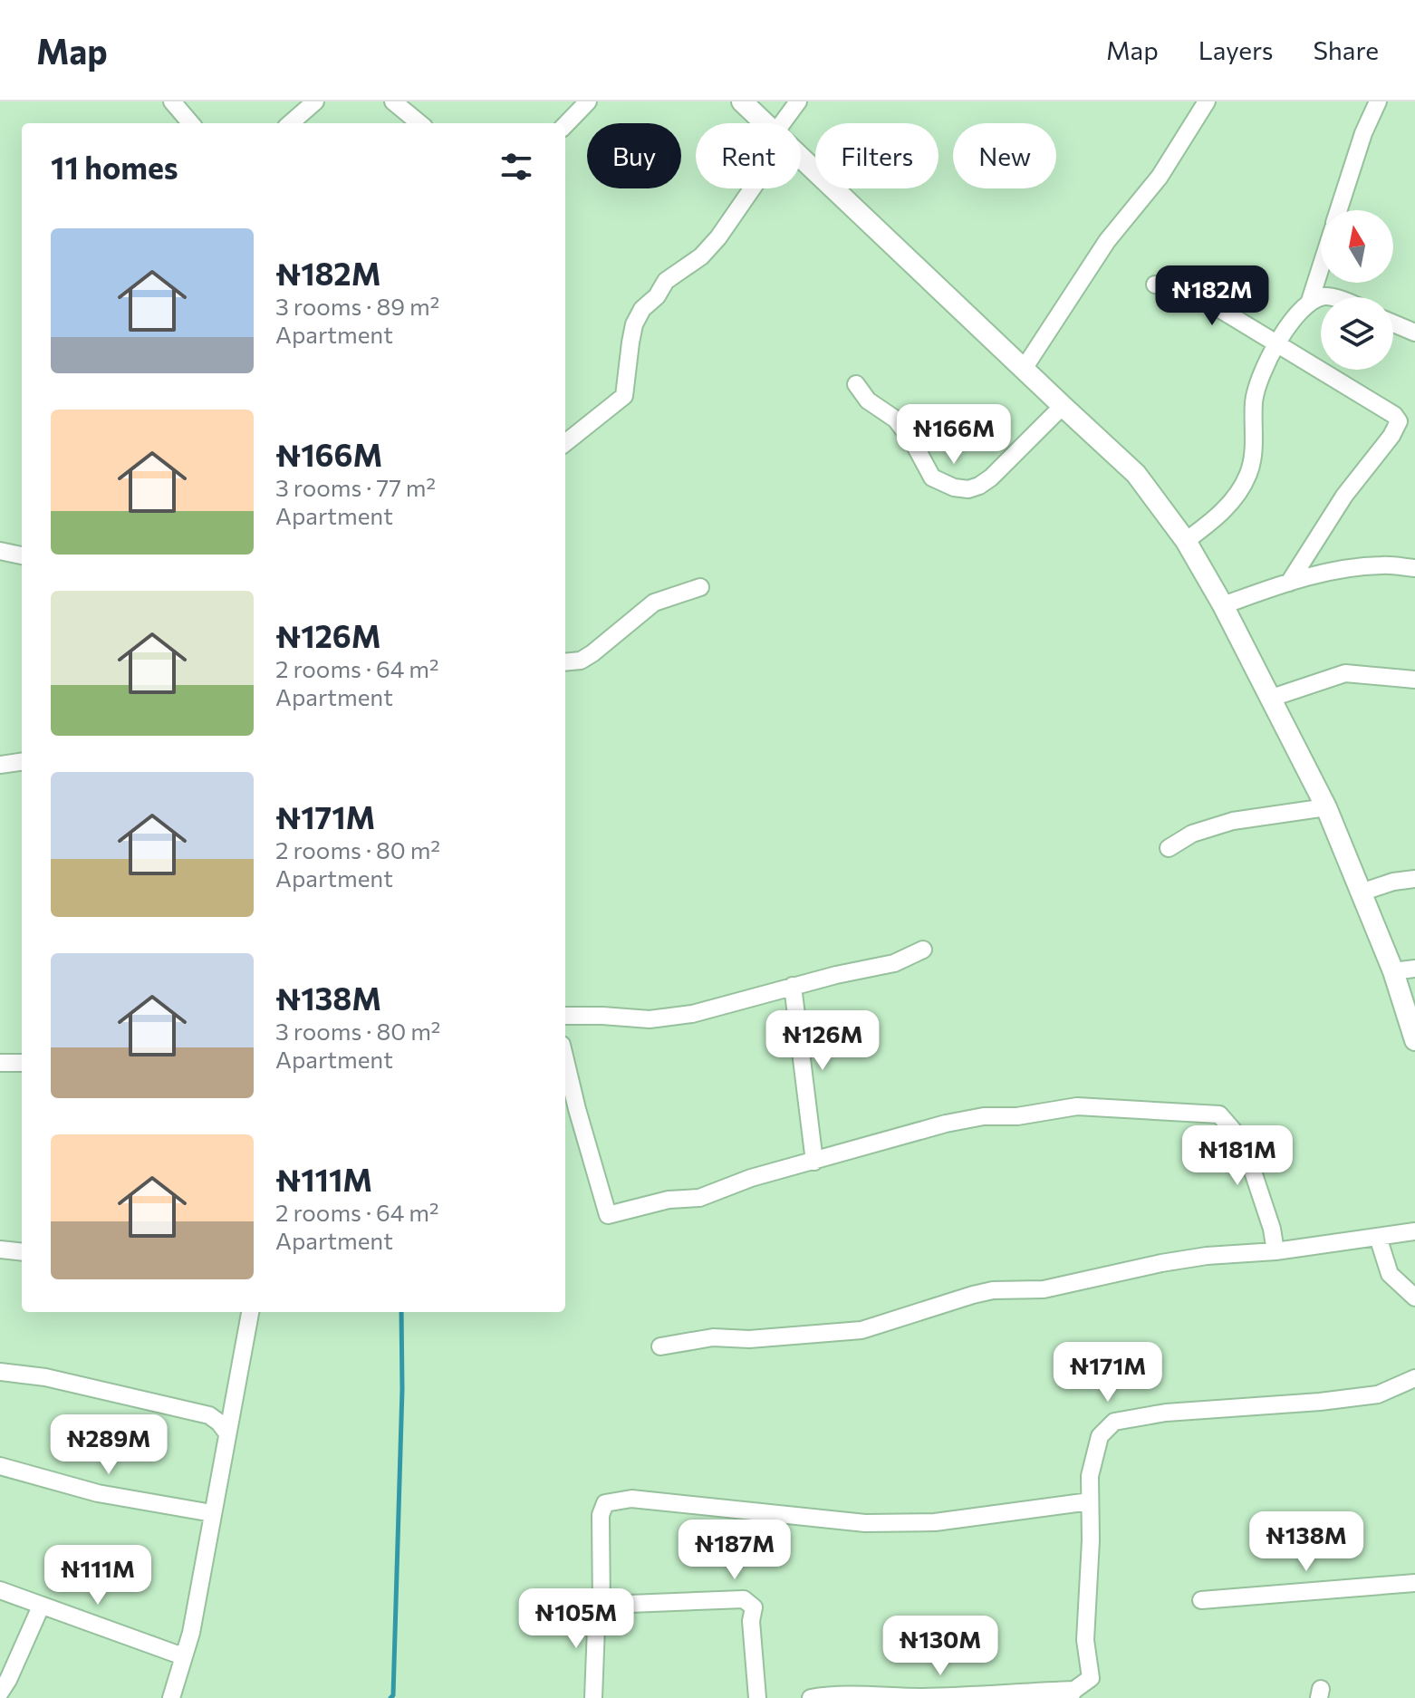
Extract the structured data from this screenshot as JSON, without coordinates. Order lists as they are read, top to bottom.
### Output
{
  "north": "top",
  "page": {
    "header": "Map",
    "nav": ["Map", "Layers", "Share"],
    "chip": [
      "Buy",
      "Rent",
      "Filters",
      "New"
    ],
    "heading": "11 homes",
    "list": [
      {
        "name": "₦182M",
        "note": "3 rooms · 89 m² · Apartment"
      },
      {
        "name": "₦166M",
        "note": "3 rooms · 77 m² · Apartment"
      },
      {
        "name": "₦126M",
        "note": "2 rooms · 64 m² · Apartment"
      },
      {
        "name": "₦171M",
        "note": "2 rooms · 80 m² · Apartment"
      },
      {
        "name": "₦138M",
        "note": "3 rooms · 80 m² · Apartment"
      },
      {
        "name": "₦111M",
        "note": "2 rooms · 64 m² · Apartment"
      }
    ],
    "price": [
      "₦182M",
      "₦166M",
      "₦126M",
      "₦181M",
      "₦171M",
      "₦289M",
      "₦138M",
      "₦187M",
      "₦111M",
      "₦105M",
      "₦130M"
    ]
  }
}
